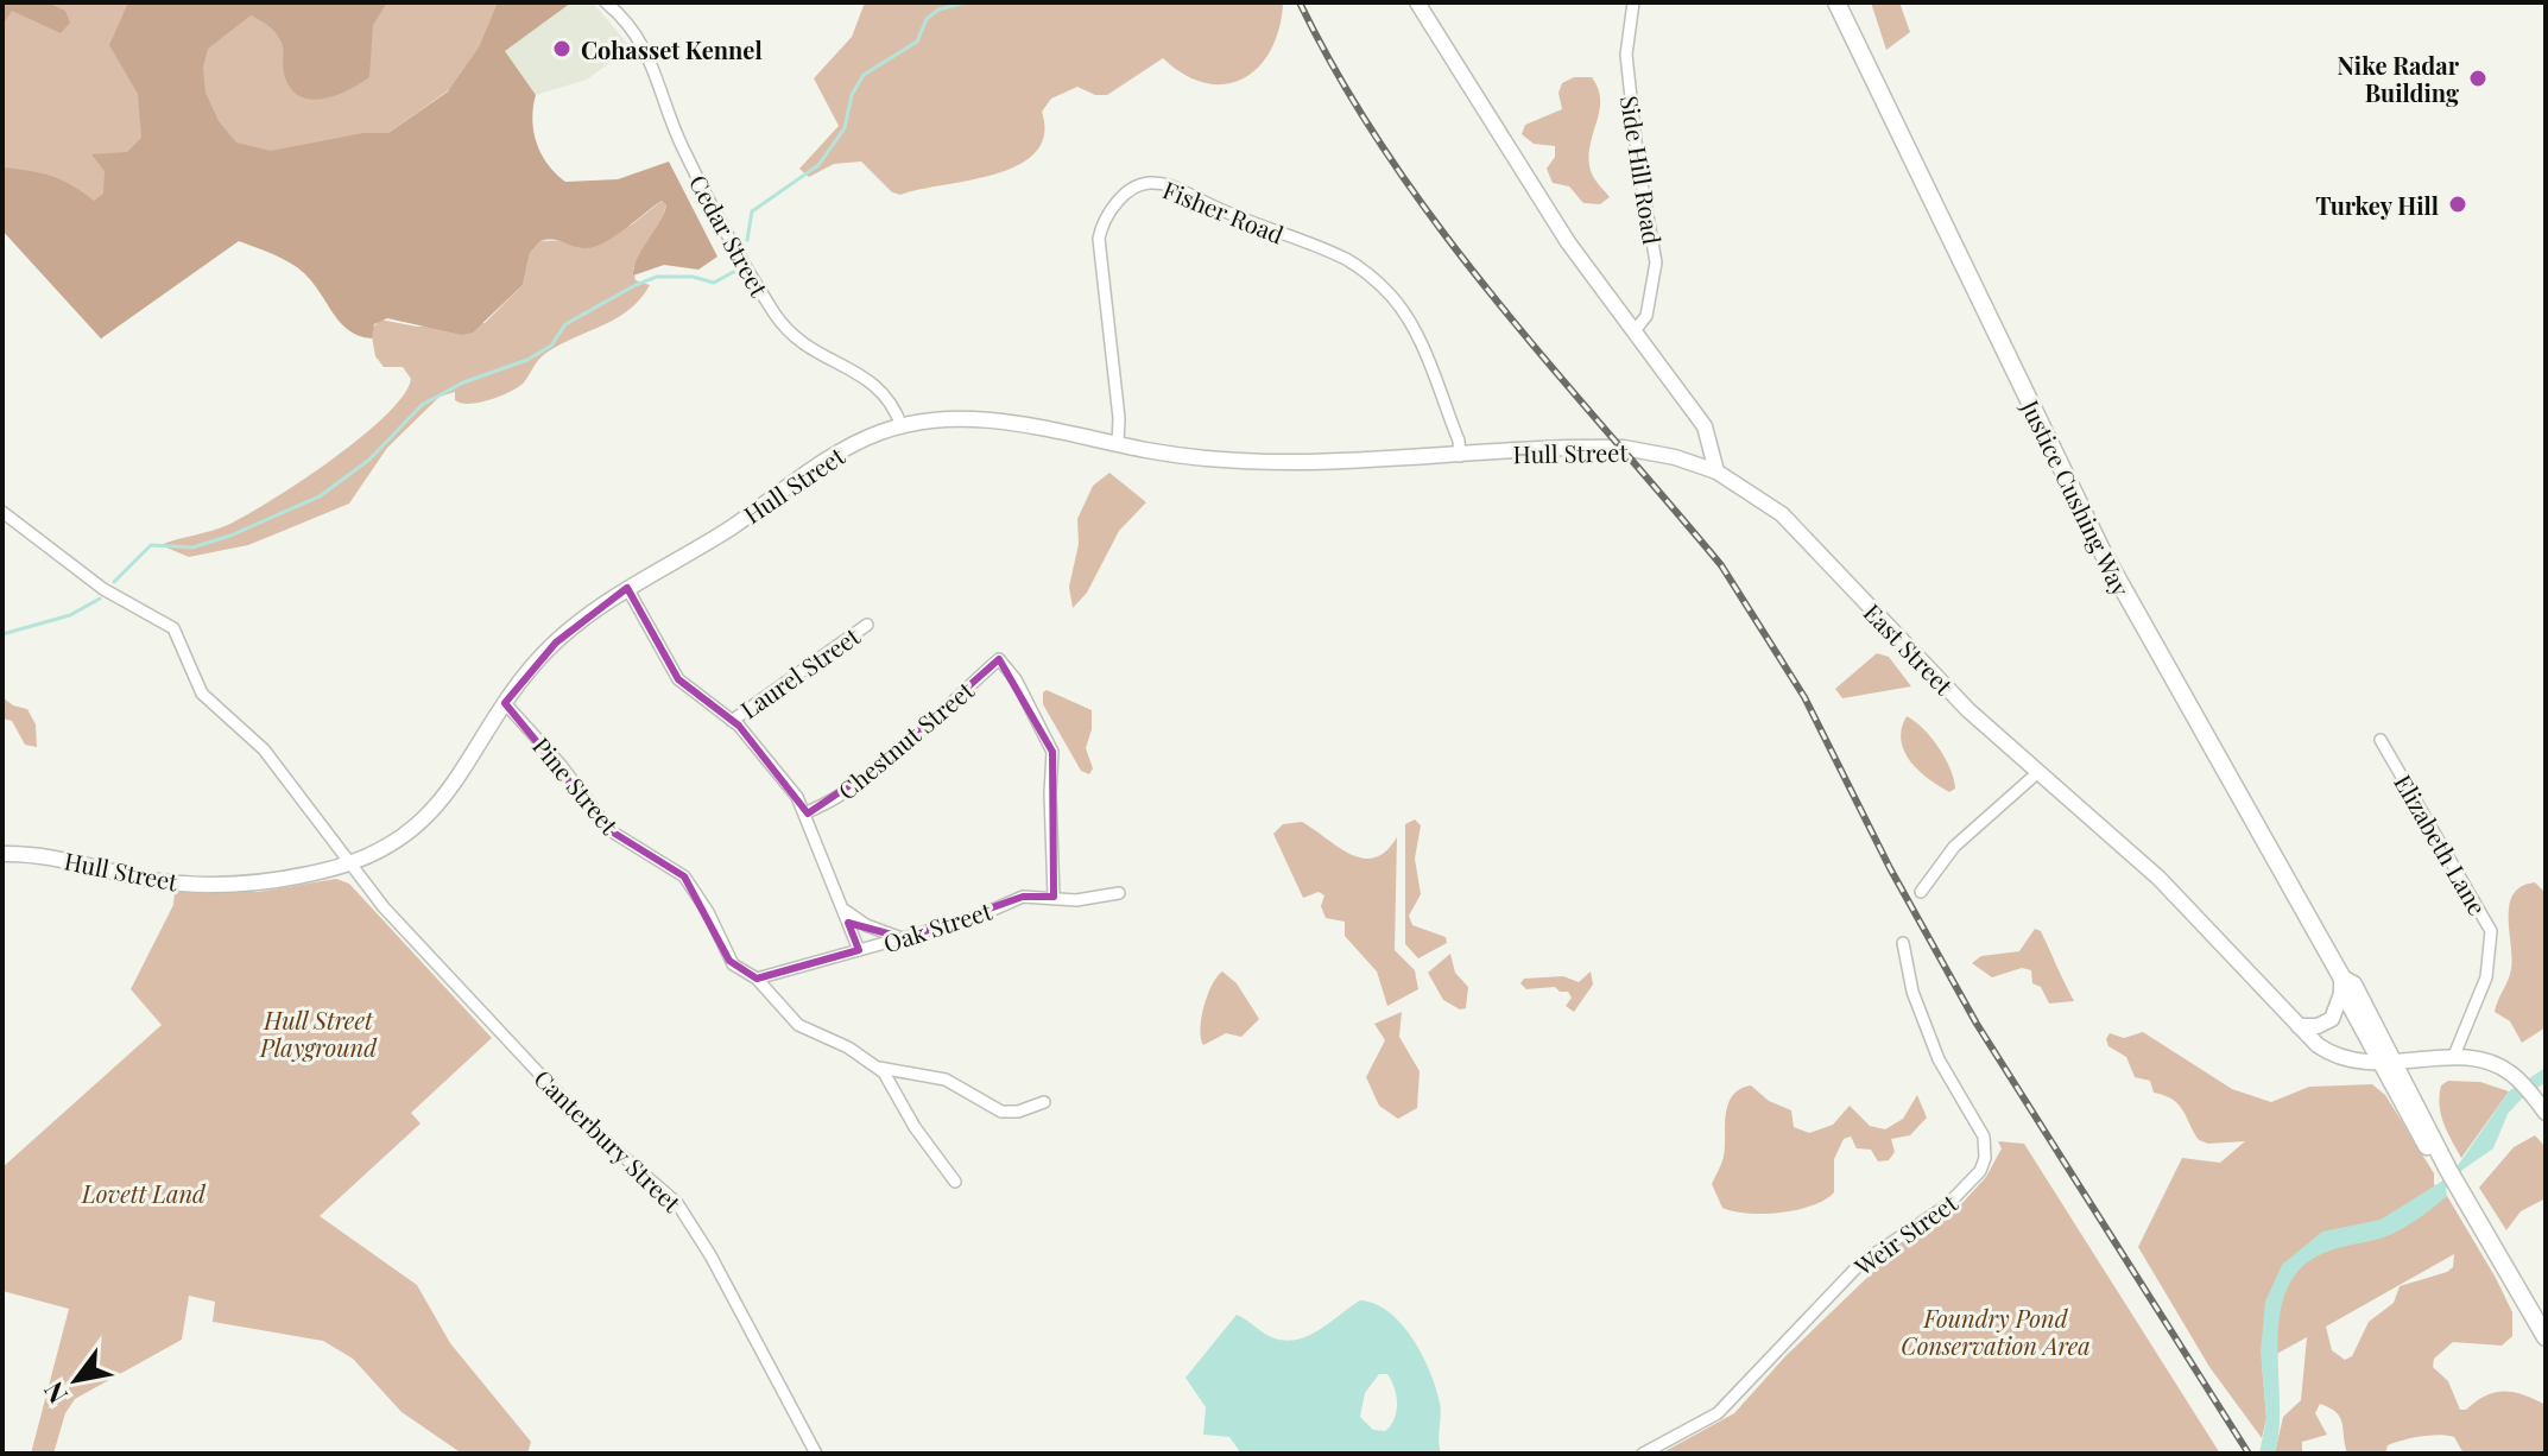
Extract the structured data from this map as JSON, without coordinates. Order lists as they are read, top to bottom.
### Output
{
  "streets": {
    "main road": ["Hull Street", "Justice Cushing Way", "East Street"],
    "street": [
      "Side Hill Road",
      "Fisher Road",
      "Cedar Street",
      "Laurel Street",
      "Chestnut Street",
      "Pine Street",
      "Elizabeth Lane",
      "Oak Street",
      "Canterbury Street",
      "Weir Street"
    ]
  },
  "crossings": [
    ["Fisher Road", "Hull Street"],
    ["Cedar Street", "Hull Street"],
    ["Hull Street", "East Street"],
    ["Hull Street", "Pine Street"],
    ["Hull Street", "Canterbury Street"],
    ["Justice Cushing Way", "East Street"],
    ["East Street", "Elizabeth Lane"],
    ["Chestnut Street", "Oak Street"],
    ["Pine Street", "Oak Street"]
  ],
  "parks": ["Hull Street Playground", "Lovett Land", "Foundry Pond Conservation Area"],
  "places": ["Cohasset Kennel", "Nike Radar Building", "Turkey Hill"],
  "north": "bottom left"
}
